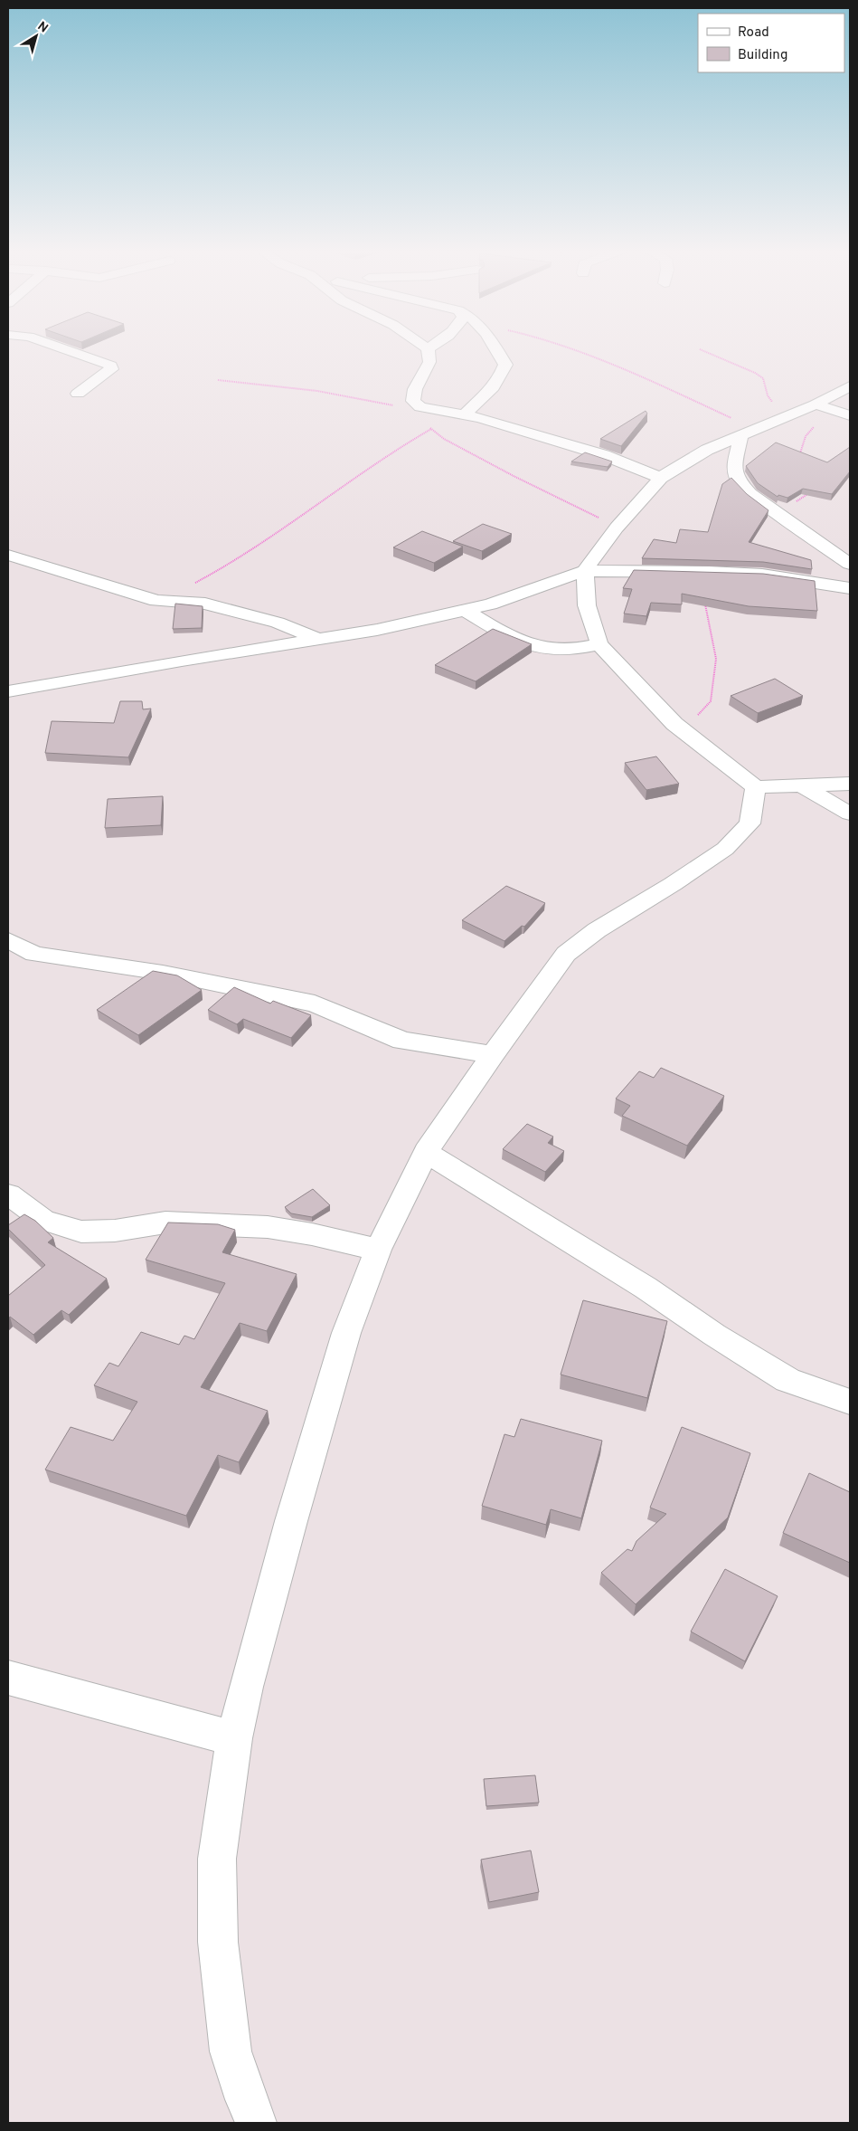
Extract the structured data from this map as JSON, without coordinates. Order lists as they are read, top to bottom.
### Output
{
  "legend": ["Road", "Building"],
  "north": "top right"
}
